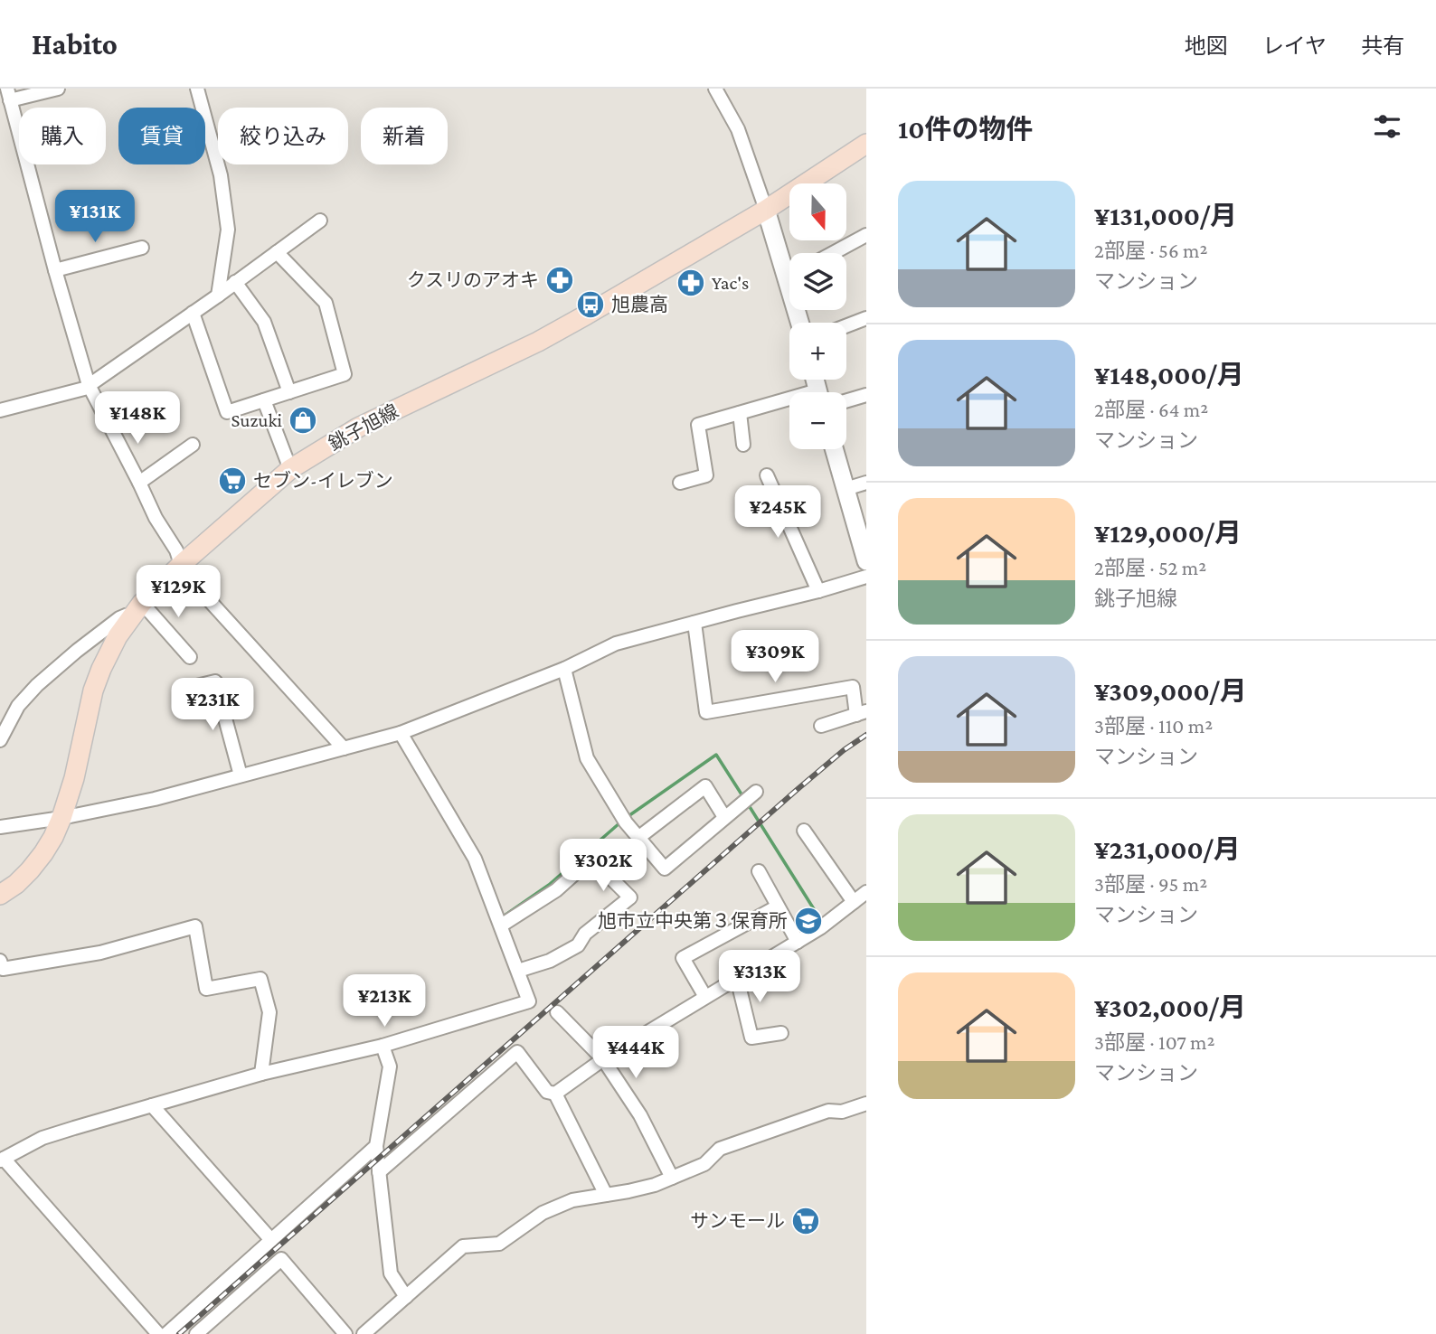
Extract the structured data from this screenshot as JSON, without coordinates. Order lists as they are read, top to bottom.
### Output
{
  "streets": {
    "main road": ["銚子旭線"]
  },
  "places": {
    "pharmacy": ["クスリのアオキ", "Yac's"],
    "bus stop": ["旭農高"],
    "shop": ["Suzuki"],
    "supermarket": ["セブン-イレブン", "サンモール"],
    "school or university": ["旭市立中央第３保育所"]
  },
  "north": "bottom",
  "page": {
    "header": "Habito",
    "nav": ["地図", "レイヤ", "共有"],
    "heading": "10件の物件",
    "chip": [
      "購入",
      "賃貸",
      "絞り込み",
      "新着"
    ],
    "list": [
      {
        "name": "¥131,000/月",
        "note": "2部屋 · 56 m² · マンション"
      },
      {
        "name": "¥148,000/月",
        "note": "2部屋 · 64 m² · マンション"
      },
      {
        "name": "¥129,000/月",
        "note": "2部屋 · 52 m² · 銚子旭線"
      },
      {
        "name": "¥309,000/月",
        "note": "3部屋 · 110 m² · マンション"
      },
      {
        "name": "¥231,000/月",
        "note": "3部屋 · 95 m² · マンション"
      },
      {
        "name": "¥302,000/月",
        "note": "3部屋 · 107 m² · マンション"
      }
    ],
    "map_buttons": ["+", "−"],
    "price": [
      "¥131K",
      "¥148K",
      "¥245K",
      "¥129K",
      "¥309K",
      "¥231K",
      "¥302K",
      "¥313K",
      "¥213K",
      "¥444K"
    ]
  }
}
